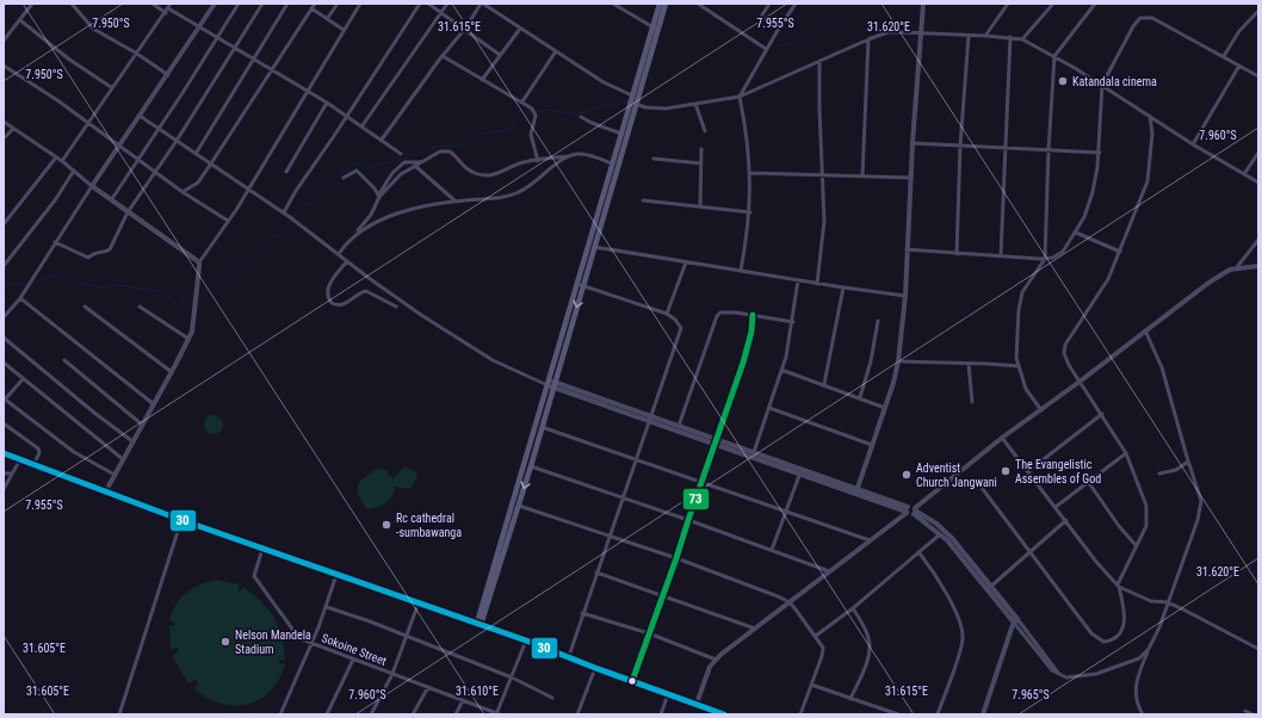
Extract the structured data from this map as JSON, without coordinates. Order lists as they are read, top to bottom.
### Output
{
  "streets": {
    "street": ["Sokoine Street"]
  },
  "places": [
    "Katandala cinema",
    "The Evangelistic Assembles of God",
    "Adventist Church Jangwani",
    "Rc cathedral -sumbawanga",
    "Nelson Mandela Stadium"
  ],
  "lines": ["transit line 73", "transit line 30"],
  "coordinates": [
    "7.950°S",
    "7.955°S",
    "31.615°E",
    "31.620°E",
    "7.960°S",
    "31.605°E",
    "31.610°E",
    "7.965°S"
  ]
}
